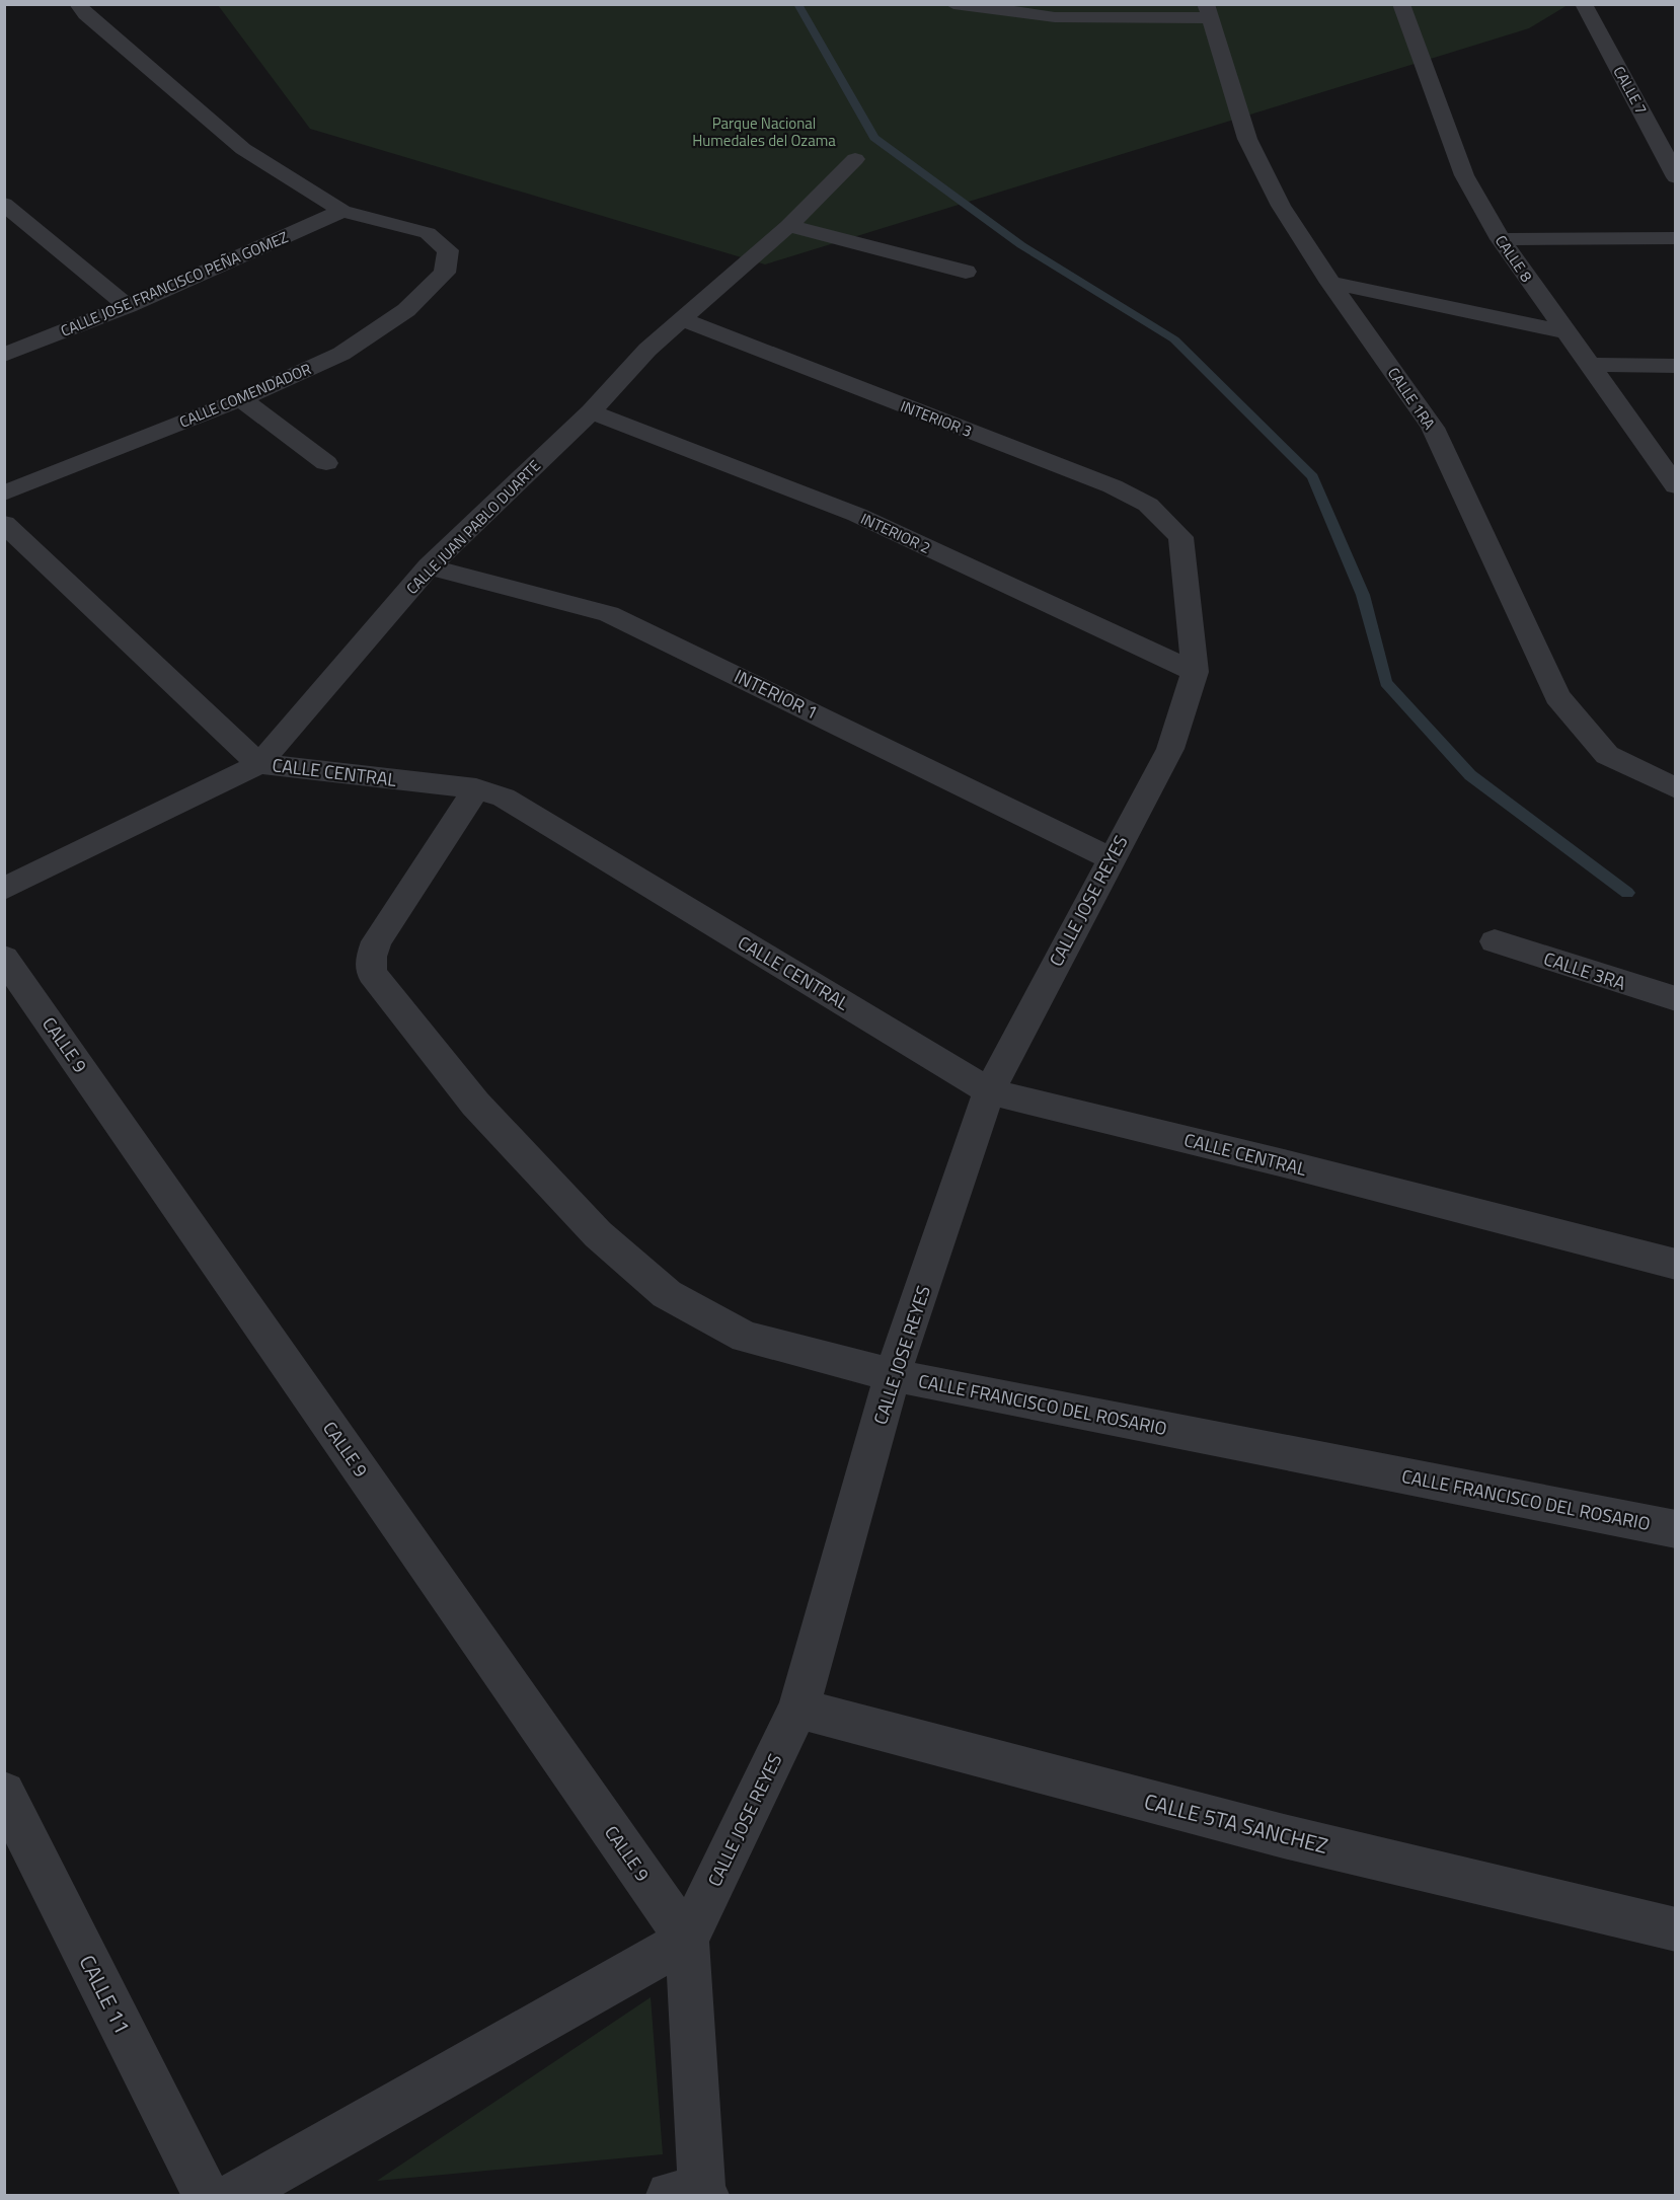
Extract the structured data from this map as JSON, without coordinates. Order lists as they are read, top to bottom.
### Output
{
  "streets": {
    "street": [
      "CALLE 7",
      "CALLE 8",
      "CALLE JOSE FRANCISCO PEÑA GOMEZ",
      "CALLE COMENDADOR",
      "CALLE 1RA",
      "INTERIOR 3",
      "CALLE JUAN PABLO DUARTE",
      "INTERIOR 2",
      "INTERIOR 1",
      "CALLE CENTRAL",
      "CALLE JOSE REYES",
      "CALLE 3RA",
      "CALLE 9",
      "CALLE FRANCISCO DEL ROSARIO",
      "CALLE 5TA SANCHEZ",
      "CALLE 11"
    ]
  },
  "crossings": [
    ["CALLE JOSE FRANCISCO PEÑA GOMEZ", "CALLE COMENDADOR"],
    ["INTERIOR 3", "CALLE JUAN PABLO DUARTE"],
    ["INTERIOR 3", "CALLE JOSE REYES"],
    ["CALLE JUAN PABLO DUARTE", "INTERIOR 2"],
    ["CALLE JUAN PABLO DUARTE", "INTERIOR 1"],
    ["CALLE JUAN PABLO DUARTE", "CALLE CENTRAL"],
    ["INTERIOR 2", "CALLE JOSE REYES"],
    ["INTERIOR 1", "CALLE JOSE REYES"],
    ["CALLE CENTRAL", "CALLE JOSE REYES"],
    ["CALLE CENTRAL", "CALLE FRANCISCO DEL ROSARIO"],
    ["CALLE JOSE REYES", "CALLE 9"],
    ["CALLE JOSE REYES", "CALLE FRANCISCO DEL ROSARIO"],
    ["CALLE JOSE REYES", "CALLE 5TA SANCHEZ"]
  ],
  "parks": ["Parque Nacional Humedales del Ozama"]
}
